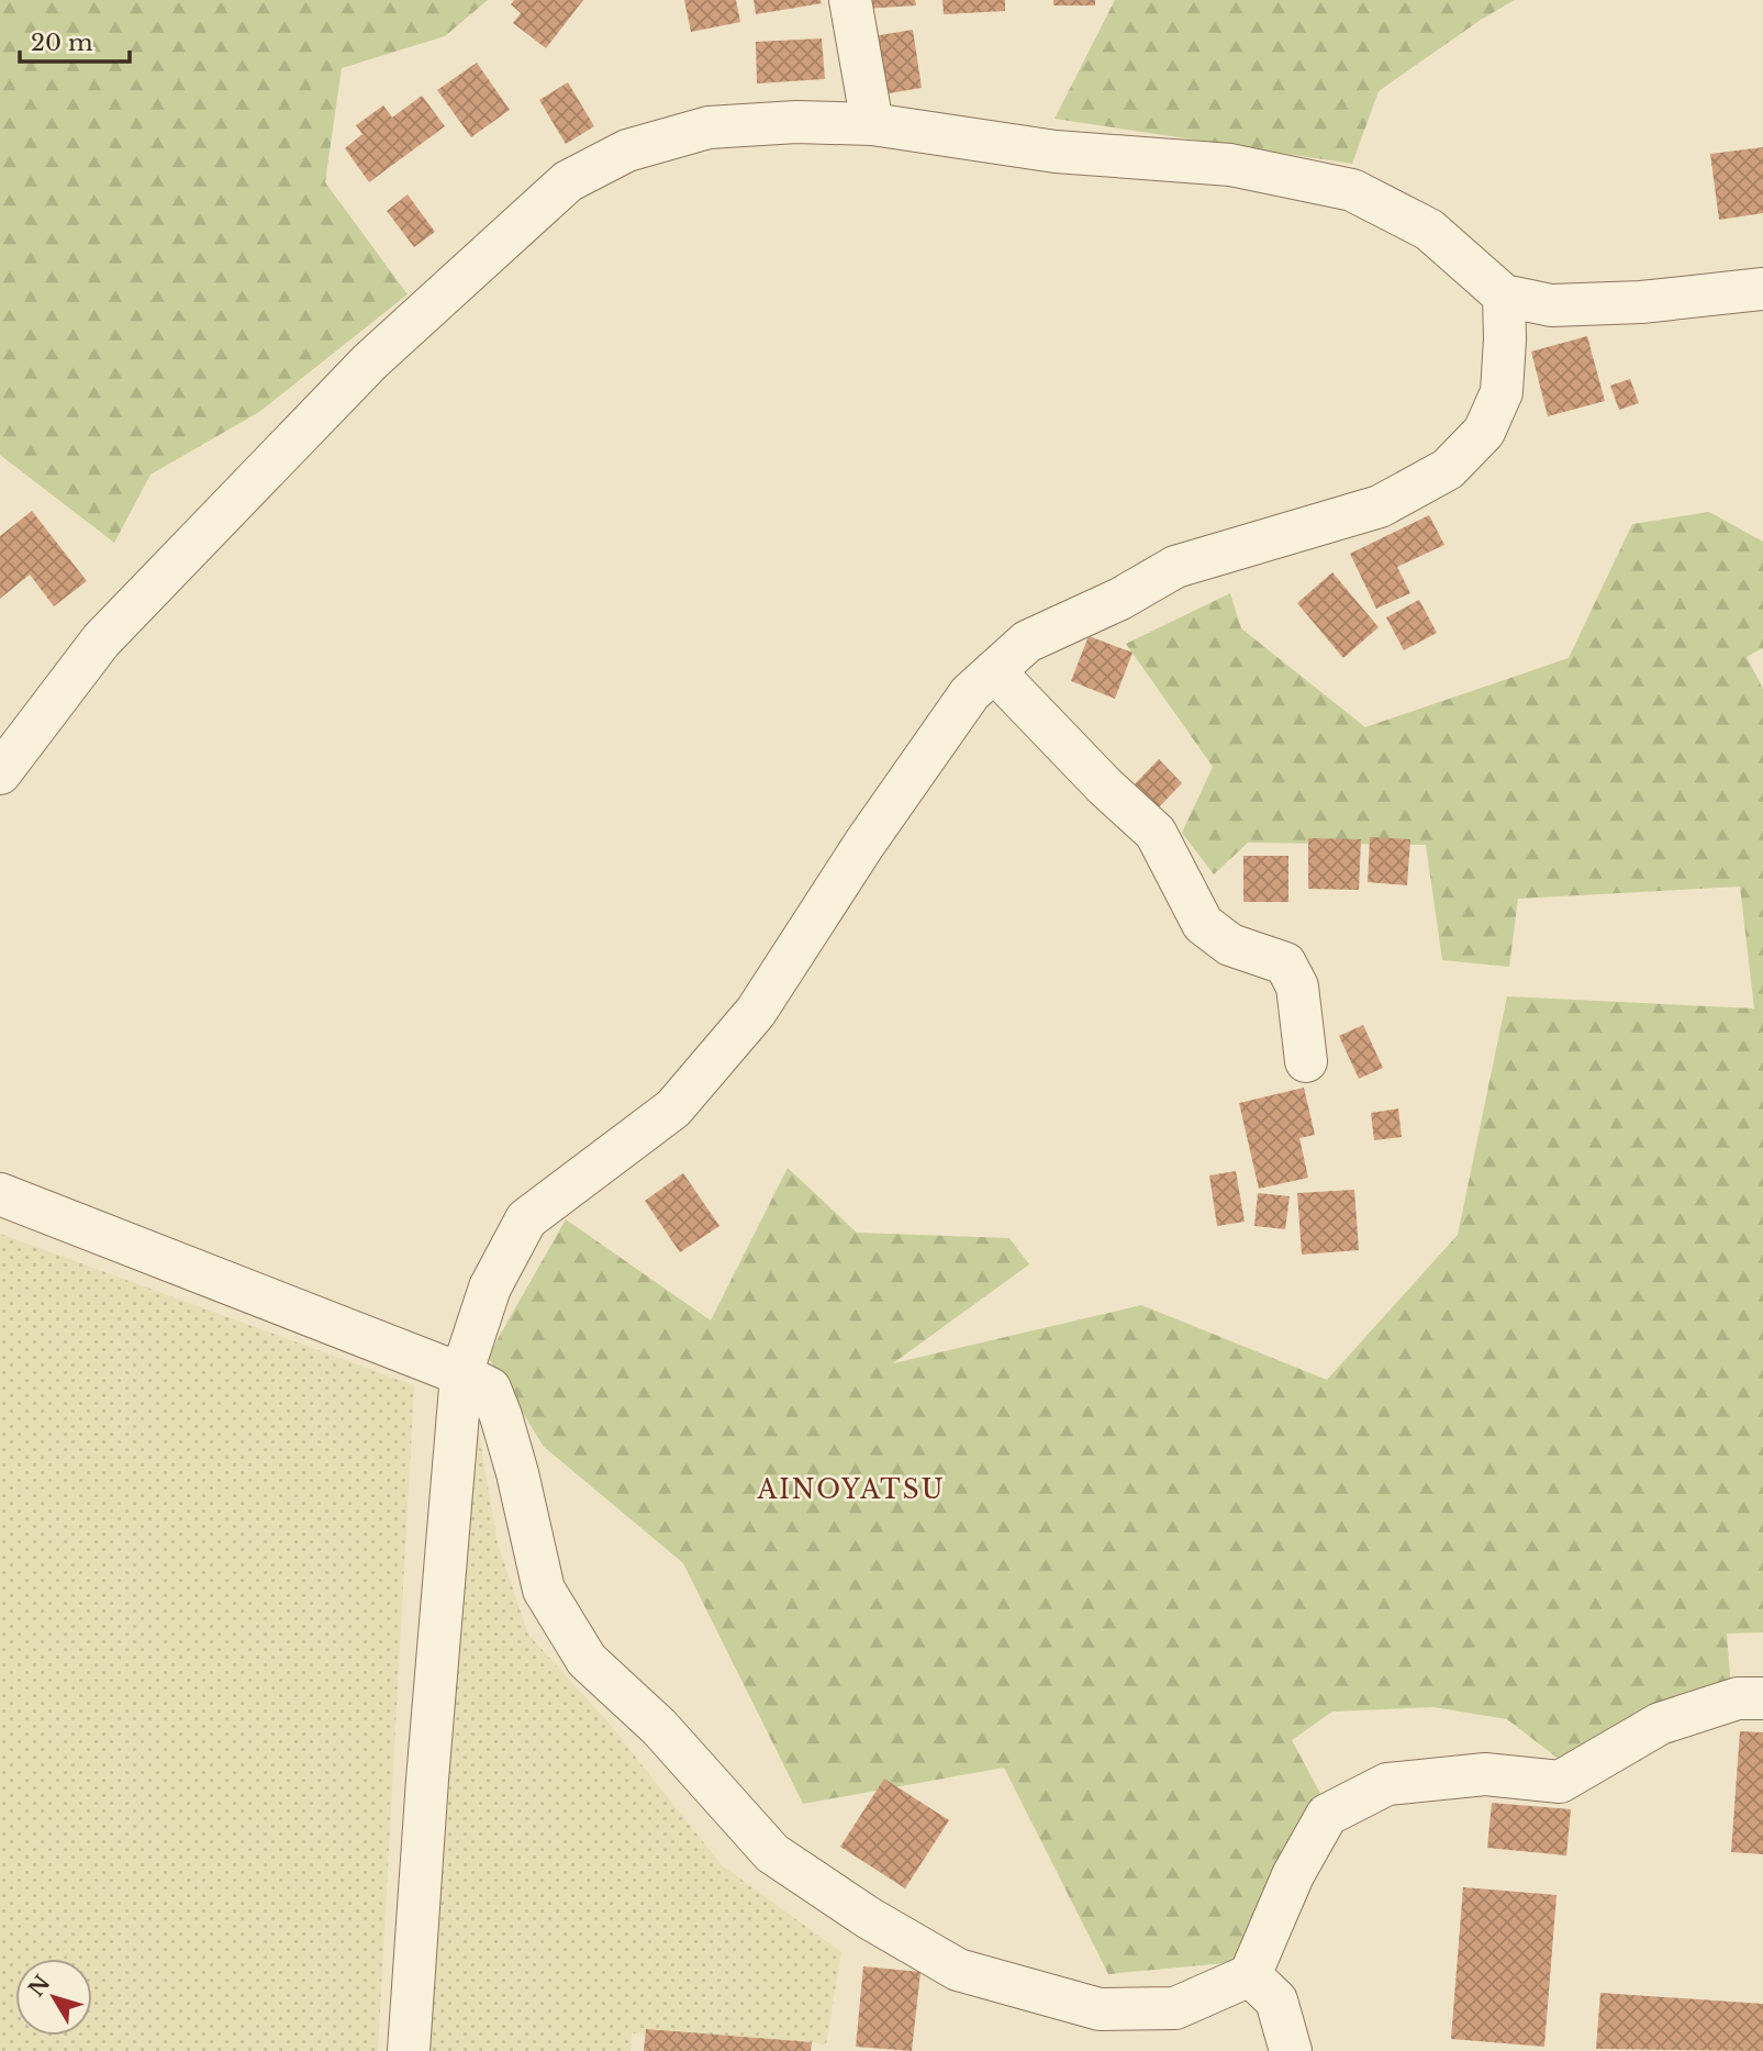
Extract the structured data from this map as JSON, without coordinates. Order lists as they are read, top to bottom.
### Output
{
  "districts": ["AINOYATSU"],
  "scale_bar": "20 m",
  "north": "top left"
}
